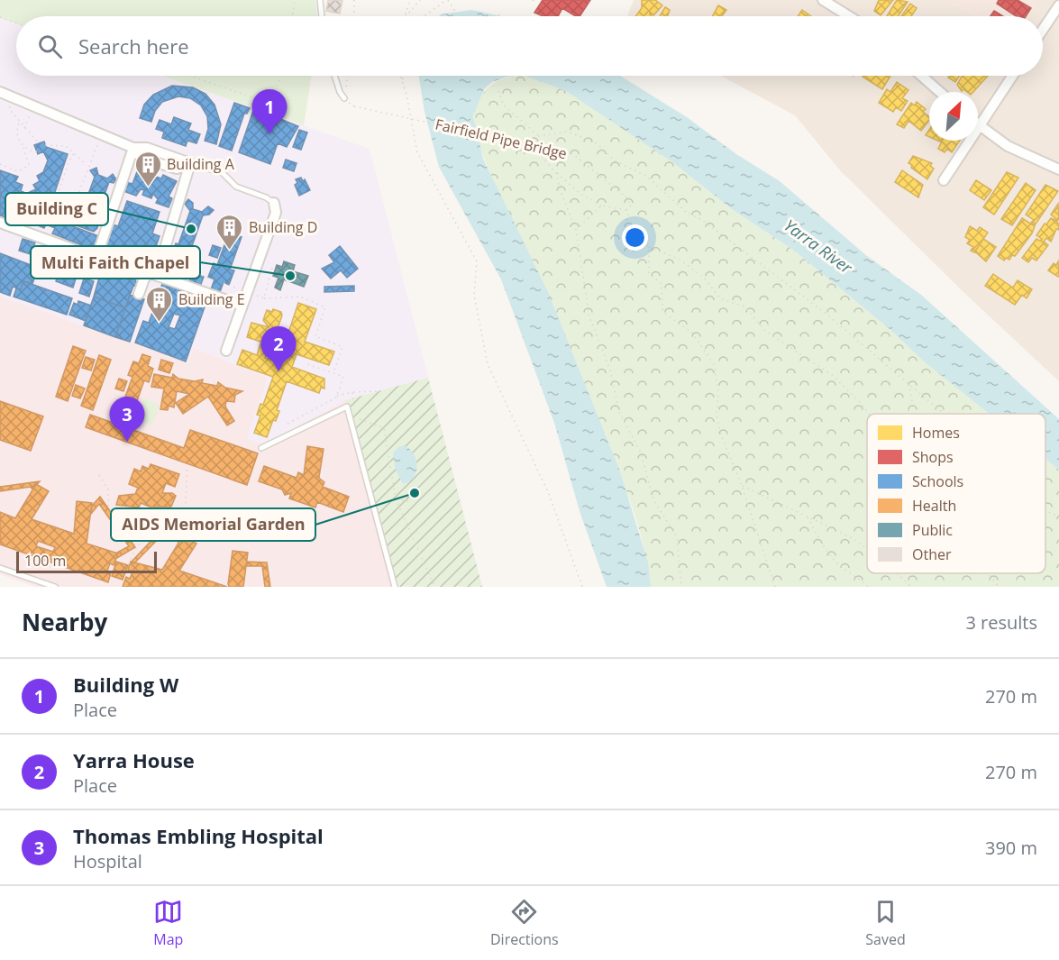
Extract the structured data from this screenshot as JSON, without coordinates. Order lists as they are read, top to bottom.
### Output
{
  "streets": {
    "path": ["Fairfield Pipe Bridge"]
  },
  "water": ["Yarra River"],
  "places": {
    "building": ["Building A", "Building D", "Building E"],
    "other": ["Building C", "Multi Faith Chapel", "AIDS Memorial Garden"]
  },
  "legend": [
    "Homes",
    "Shops",
    "Schools",
    "Health",
    "Public",
    "Other"
  ],
  "scale_bar": "100 m",
  "north": "top right",
  "page": {
    "search": "Search here",
    "pins": ["1", "2", "3"],
    "scale": "100 m",
    "heading": ["Nearby", "3 results"],
    "list": [
      {
        "mark": "1",
        "name": "Building W",
        "note": "Place",
        "value": "270 m"
      },
      {
        "mark": "2",
        "name": "Yarra House",
        "note": "Place",
        "value": "270 m"
      },
      {
        "mark": "3",
        "name": "Thomas Embling Hospital",
        "note": "Hospital",
        "value": "390 m"
      }
    ],
    "nav": ["Map", "Directions", "Saved"]
  }
}
